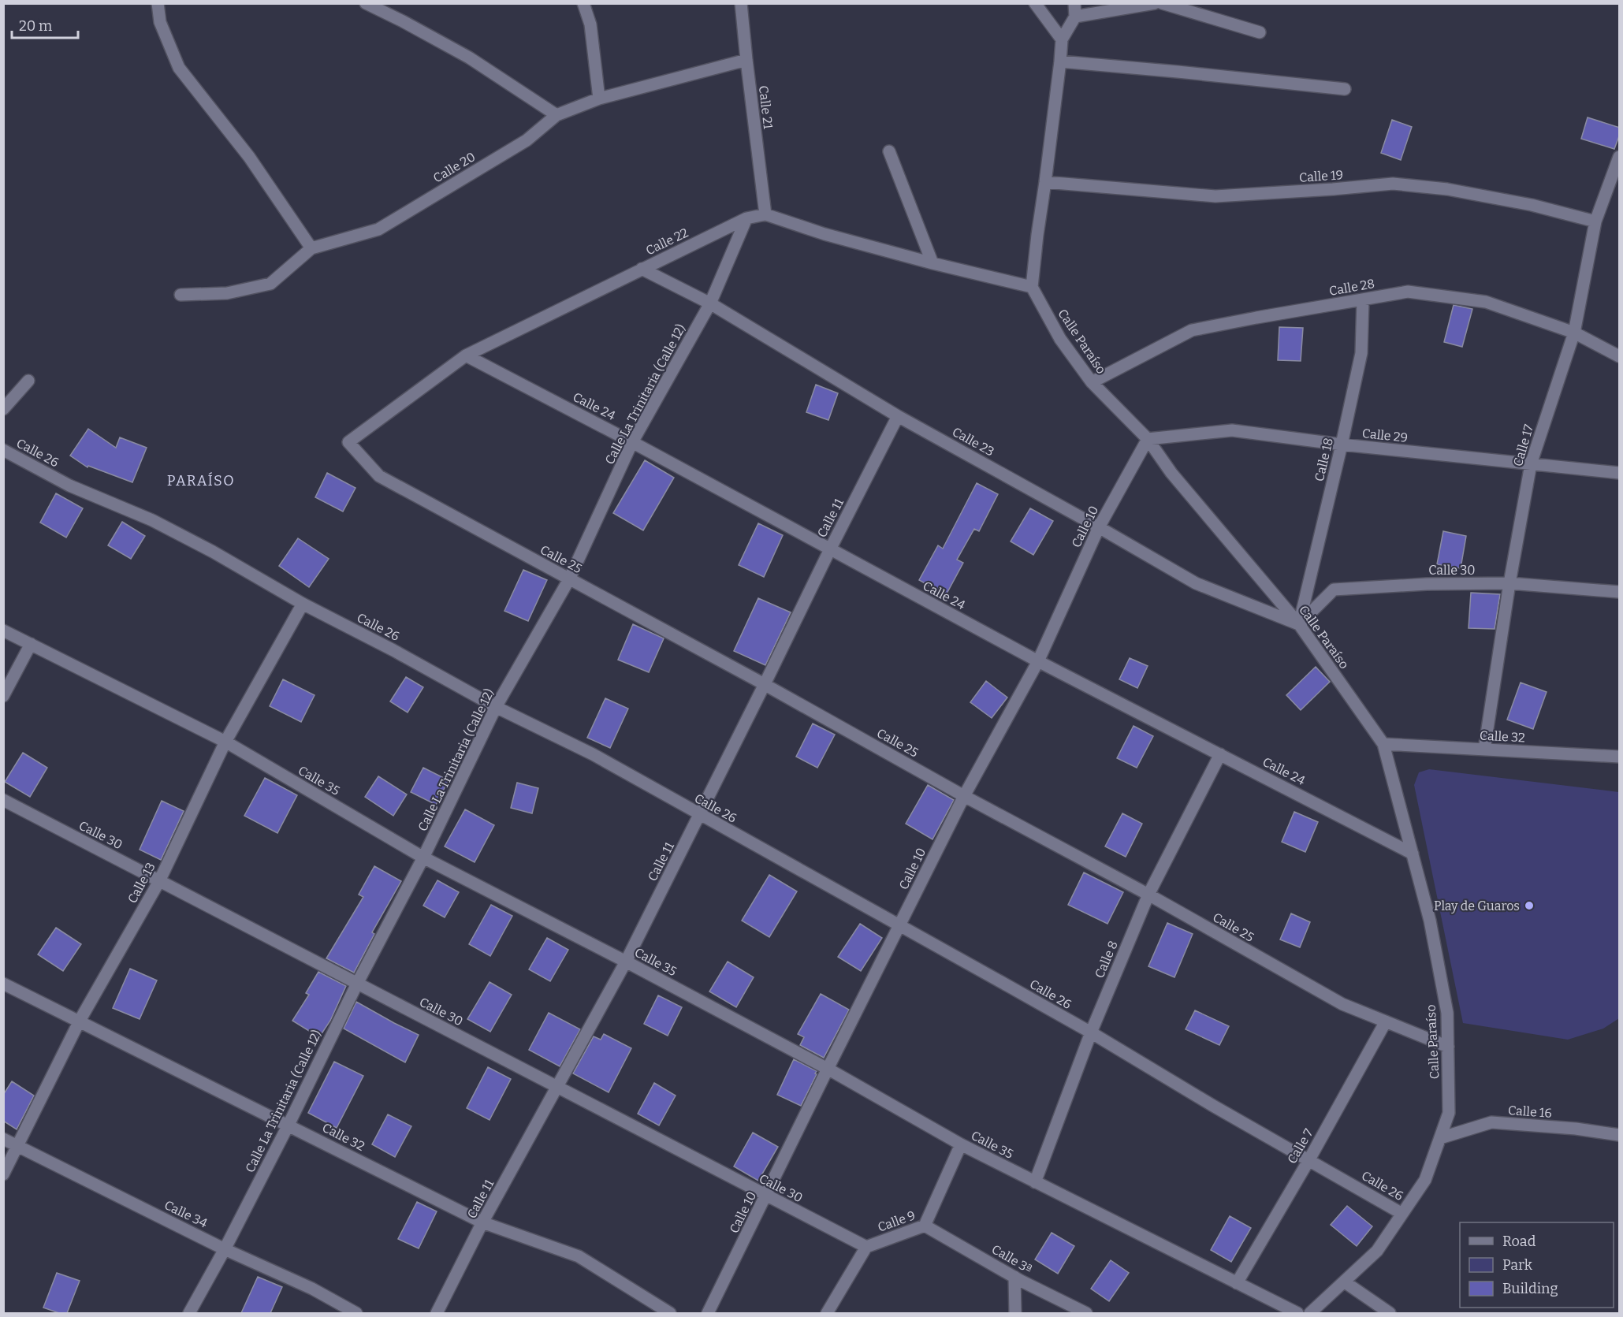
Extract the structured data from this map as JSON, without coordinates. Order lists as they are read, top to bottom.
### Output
{
  "streets": {
    "street": [
      "Calle 21",
      "Calle 20",
      "Calle 19",
      "Calle 22",
      "Calle 28",
      "Calle Paraíso",
      "Calle La Trinitaria (Calle 12)",
      "Calle 24",
      "Calle 29",
      "Calle 23",
      "Calle 17",
      "Calle 26",
      "Calle 18",
      "Calle 11",
      "Calle 10",
      "Calle 25",
      "Calle 30",
      "Calle 32",
      "Calle 35",
      "Calle 13",
      "Calle 8",
      "Calle 16",
      "Calle 7",
      "Calle 34",
      "Calle 9",
      "Calle 3ª"
    ]
  },
  "crossings": [
    ["Calle 21", "Calle 20"],
    ["Calle 21", "Calle 22"],
    ["Calle 19", "Calle 17"],
    ["Calle 22", "Calle Paraíso"],
    ["Calle 22", "Calle La Trinitaria (Calle 12)"],
    ["Calle 22", "Calle 24"],
    ["Calle 22", "Calle 23"],
    ["Calle 22", "Calle 25"],
    ["Calle 28", "Calle Paraíso"],
    ["Calle 28", "Calle 17"],
    ["Calle 28", "Calle 18"],
    ["Calle Paraíso", "Calle 24"],
    ["Calle Paraíso", "Calle 29"],
    ["Calle Paraíso", "Calle 23"],
    ["Calle Paraíso", "Calle 26"],
    ["Calle Paraíso", "Calle 18"],
    ["Calle Paraíso", "Calle 10"],
    ["Calle Paraíso", "Calle 25"],
    ["Calle Paraíso", "Calle 30"],
    ["Calle Paraíso", "Calle 32"],
    ["Calle Paraíso", "Calle 16"],
    ["Calle La Trinitaria (Calle 12)", "Calle 24"],
    ["Calle La Trinitaria (Calle 12)", "Calle 23"],
    ["Calle La Trinitaria (Calle 12)", "Calle 26"],
    ["Calle La Trinitaria (Calle 12)", "Calle 25"],
    ["Calle La Trinitaria (Calle 12)", "Calle 30"],
    ["Calle La Trinitaria (Calle 12)", "Calle 32"],
    ["Calle La Trinitaria (Calle 12)", "Calle 35"],
    ["Calle La Trinitaria (Calle 12)", "Calle 34"],
    ["Calle 24", "Calle 11"],
    ["Calle 24", "Calle 10"],
    ["Calle 24", "Calle 8"],
    ["Calle 29", "Calle 17"],
    ["Calle 29", "Calle 18"],
    ["Calle 29", "Calle 10"],
    ["Calle 23", "Calle 18"],
    ["Calle 23", "Calle 11"],
    ["Calle 23", "Calle 10"],
    ["Calle 23", "Calle 30"],
    ["Calle 17", "Calle 30"],
    ["Calle 17", "Calle 32"],
    ["Calle 26", "Calle 11"],
    ["Calle 26", "Calle 10"],
    ["Calle 26", "Calle 13"],
    ["Calle 26", "Calle 8"],
    ["Calle 26", "Calle 7"],
    ["Calle 18", "Calle 30"],
    ["Calle 11", "Calle 25"],
    ["Calle 11", "Calle 30"],
    ["Calle 11", "Calle 32"],
    ["Calle 11", "Calle 35"],
    ["Calle 10", "Calle 25"],
    ["Calle 10", "Calle 30"],
    ["Calle 10", "Calle 35"],
    ["Calle 25", "Calle 8"],
    ["Calle 25", "Calle 7"],
    ["Calle 30", "Calle 13"],
    ["Calle 30", "Calle 9"],
    ["Calle 32", "Calle 13"],
    ["Calle 35", "Calle 13"],
    ["Calle 35", "Calle 8"],
    ["Calle 35", "Calle 7"],
    ["Calle 35", "Calle 9"],
    ["Calle 13", "Calle 34"],
    ["Calle 9", "Calle 3ª"]
  ],
  "districts": ["PARAÍSO"],
  "places": ["Play de Guaros"],
  "legend": ["Road", "Park", "Building"],
  "scale_bar": "20 m"
}
